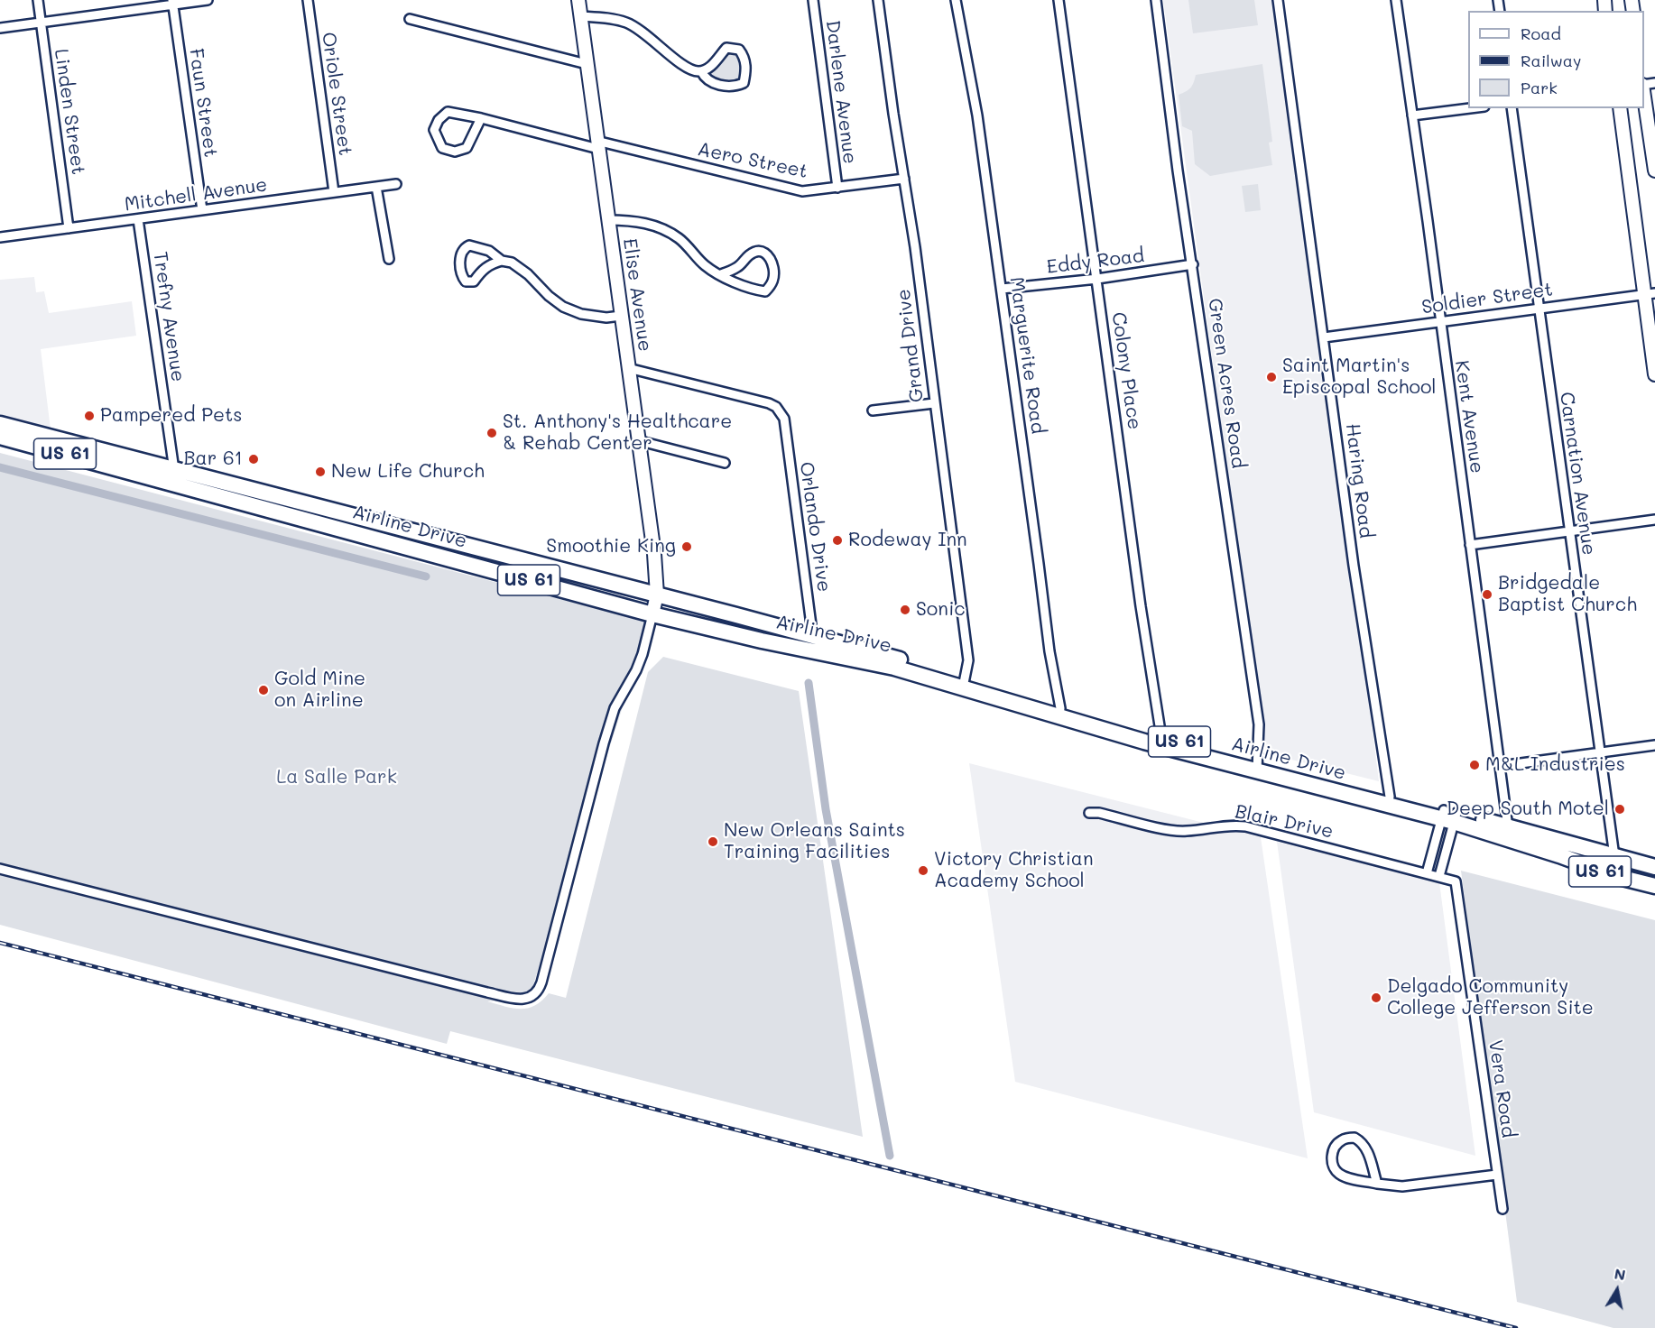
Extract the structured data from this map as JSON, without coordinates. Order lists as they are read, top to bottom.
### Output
{
  "streets": {
    "highway": ["US 61", "Airline Drive"],
    "street": [
      "Darlene Avenue",
      "Oriole Street",
      "Faun Street",
      "Linden Street",
      "Aero Street",
      "Mitchell Avenue",
      "Eddy Road",
      "Elise Avenue",
      "Soldier Street",
      "Trefny Avenue",
      "Grand Drive",
      "Marguerite Road",
      "Colony Place",
      "Green Acres Road",
      "Kent Avenue",
      "Carnation Avenue",
      "Haring Road",
      "Orlando Drive",
      "Blair Drive",
      "Vera Road"
    ]
  },
  "crossings": [
    ["Darlene Avenue", "Aero Street"],
    ["Oriole Street", "Mitchell Avenue"],
    ["Faun Street", "Mitchell Avenue"],
    ["Linden Street", "Mitchell Avenue"],
    ["Aero Street", "Elise Avenue"],
    ["Aero Street", "Grand Drive"],
    ["Mitchell Avenue", "Trefny Avenue"],
    ["Eddy Road", "Marguerite Road"],
    ["Eddy Road", "Colony Place"],
    ["Eddy Road", "Green Acres Road"],
    ["Elise Avenue", "Airline Drive"],
    ["Elise Avenue", "Orlando Drive"],
    ["Soldier Street", "Kent Avenue"],
    ["Soldier Street", "Carnation Avenue"],
    ["Soldier Street", "Haring Road"],
    ["Trefny Avenue", "Airline Drive"],
    ["Grand Drive", "Airline Drive"],
    ["Marguerite Road", "Airline Drive"],
    ["Colony Place", "Airline Drive"],
    ["Green Acres Road", "Airline Drive"],
    ["Kent Avenue", "Airline Drive"],
    ["Carnation Avenue", "Airline Drive"],
    ["Haring Road", "Airline Drive"],
    ["Airline Drive", "Orlando Drive"],
    ["Blair Drive", "Vera Road"]
  ],
  "parks": ["La Salle Park"],
  "places": [
    "Saint Martin's Episcopal School",
    "Pampered Pets",
    "St. Anthony's Healthcare & Rehab Center",
    "Bar 61",
    "New Life Church",
    "Rodeway Inn",
    "Smoothie King",
    "Bridgedale Baptist Church",
    "Sonic",
    "Gold Mine on Airline",
    "M&L Industries",
    "Deep South Motel",
    "New Orleans Saints Training Facilities",
    "Victory Christian Academy School",
    "Delgado Community College Jefferson Site"
  ],
  "legend": ["Road", "Railway", "Park"],
  "north": "top"
}
